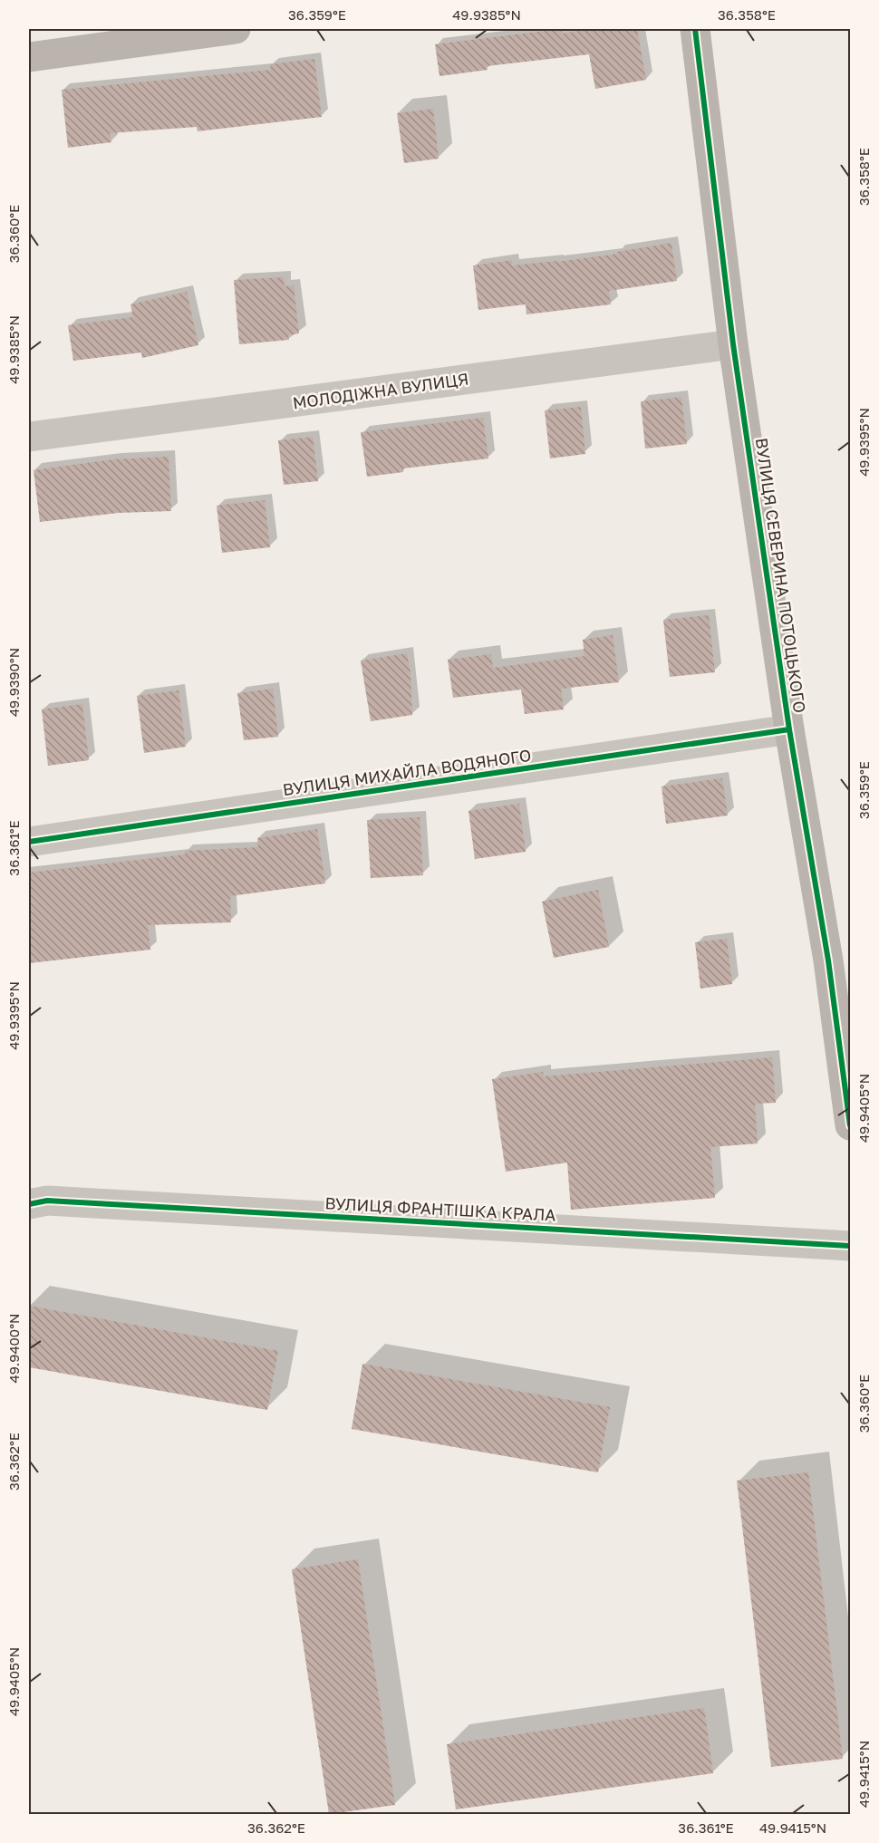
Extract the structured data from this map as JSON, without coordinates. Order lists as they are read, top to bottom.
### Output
{
  "streets": {
    "street": [
      "МОЛОДІЖНА ВУЛИЦЯ",
      "ВУЛИЦЯ СЕВЕРИНА ПОТОЦЬКОГО",
      "ВУЛИЦЯ МИХАЙЛА ВОДЯНОГО",
      "ВУЛИЦЯ ФРАНТІШКА КРАЛА"
    ]
  },
  "crossings": [
    ["МОЛОДІЖНА ВУЛИЦЯ", "ВУЛИЦЯ СЕВЕРИНА ПОТОЦЬКОГО"],
    ["ВУЛИЦЯ СЕВЕРИНА ПОТОЦЬКОГО", "ВУЛИЦЯ МИХАЙЛА ВОДЯНОГО"]
  ],
  "coordinates": [
    "36.359°E",
    "49.9385°N",
    "36.358°E",
    "36.360°E",
    "49.9395°N",
    "49.9390°N",
    "36.361°E",
    "49.9405°N",
    "49.9400°N",
    "36.362°E",
    "49.9415°N"
  ]
}
